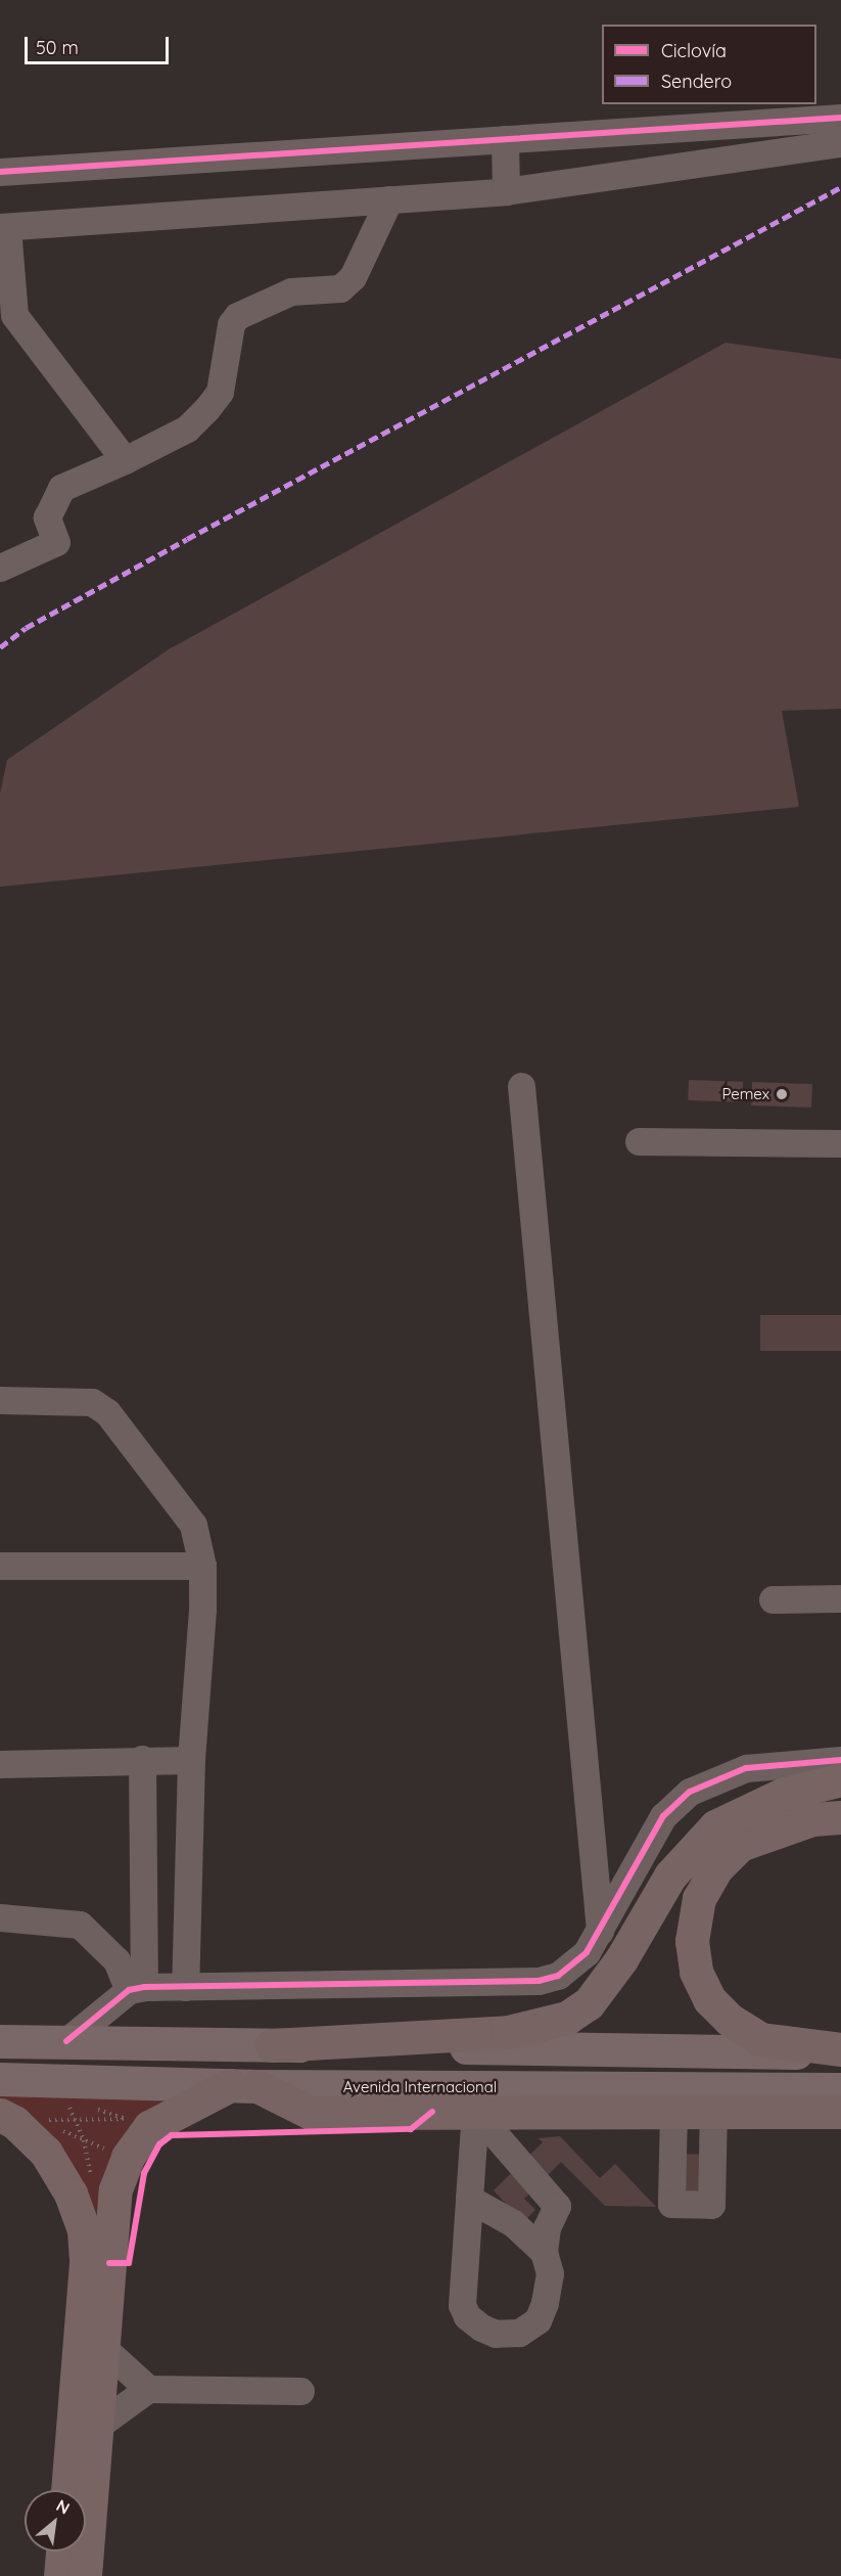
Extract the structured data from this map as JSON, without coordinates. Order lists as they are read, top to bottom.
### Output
{
  "streets": {
    "main road": ["Avenida Internacional"]
  },
  "places": ["Pemex"],
  "legend": ["Ciclovía", "Sendero"],
  "scale_bar": "50 m",
  "north": "top right"
}
